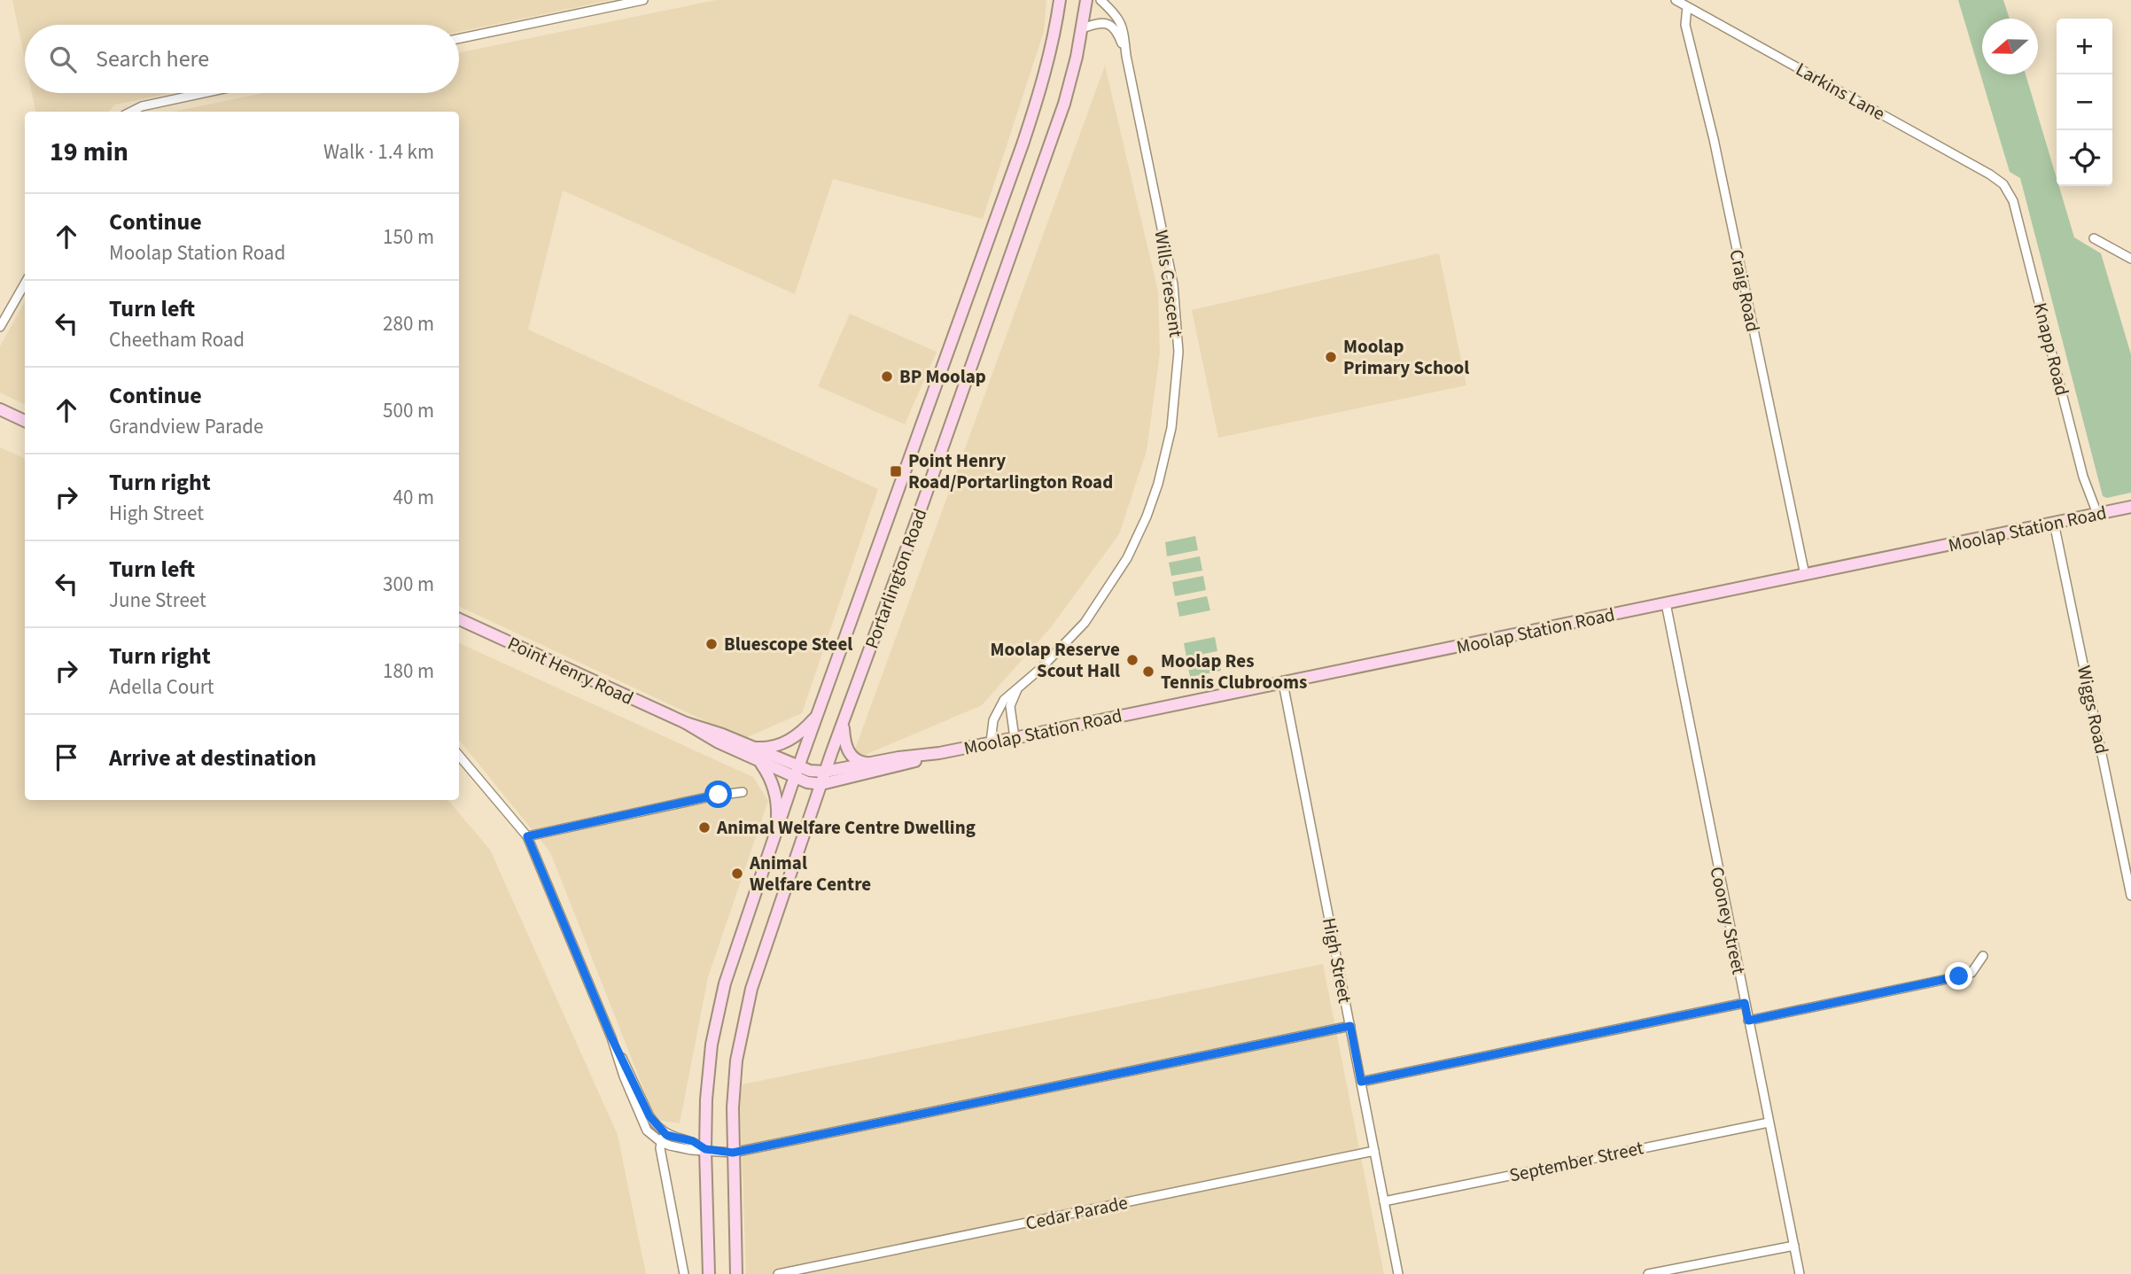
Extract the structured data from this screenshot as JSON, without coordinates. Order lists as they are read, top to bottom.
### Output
{
  "streets": {
    "main road": ["Moolap Station Road", "Portarlington Road", "Point Henry Road"],
    "street": [
      "Larkins Lane",
      "Wills Crescent",
      "Craig Road",
      "Knapp Road",
      "Wiggs Road",
      "Cooney Street",
      "High Street",
      "September Street",
      "Cedar Parade"
    ]
  },
  "crossings": [
    ["Larkins Lane", "Craig Road"],
    ["Larkins Lane", "Knapp Road"],
    ["Wills Crescent", "Moolap Station Road"],
    ["Wills Crescent", "Portarlington Road"],
    ["Craig Road", "Moolap Station Road"],
    ["Knapp Road", "Moolap Station Road"],
    ["Moolap Station Road", "Portarlington Road"],
    ["Moolap Station Road", "Point Henry Road"],
    ["Moolap Station Road", "Wiggs Road"],
    ["Moolap Station Road", "Cooney Street"],
    ["Moolap Station Road", "High Street"],
    ["Portarlington Road", "Point Henry Road"],
    ["Cooney Street", "September Street"],
    ["High Street", "September Street"],
    ["High Street", "Cedar Parade"]
  ],
  "places": {
    "other": [
      "Moolap Primary School",
      "BP Moolap",
      "Bluescope Steel",
      "Moolap Reserve Scout Hall",
      "Moolap Res Tennis Clubrooms",
      "Animal Welfare Centre Dwelling",
      "Animal Welfare Centre"
    ],
    "transit": ["Point Henry Road/Portarlington Road"]
  },
  "north": "left",
  "page": {
    "map_buttons": ["+", "−"],
    "search": "Search here",
    "heading": ["19 min", "Walk · 1.4 km"],
    "list": [
      ["Continue", "Moolap Station Road", "150 m"],
      ["Turn left", "Cheetham Road", "280 m"],
      ["Continue", "Grandview Parade", "500 m"],
      ["Turn right", "High Street", "40 m"],
      ["Turn left", "June Street", "300 m"],
      ["Turn right", "Adella Court", "180 m"],
      "Arrive at destination"
    ]
  }
}
